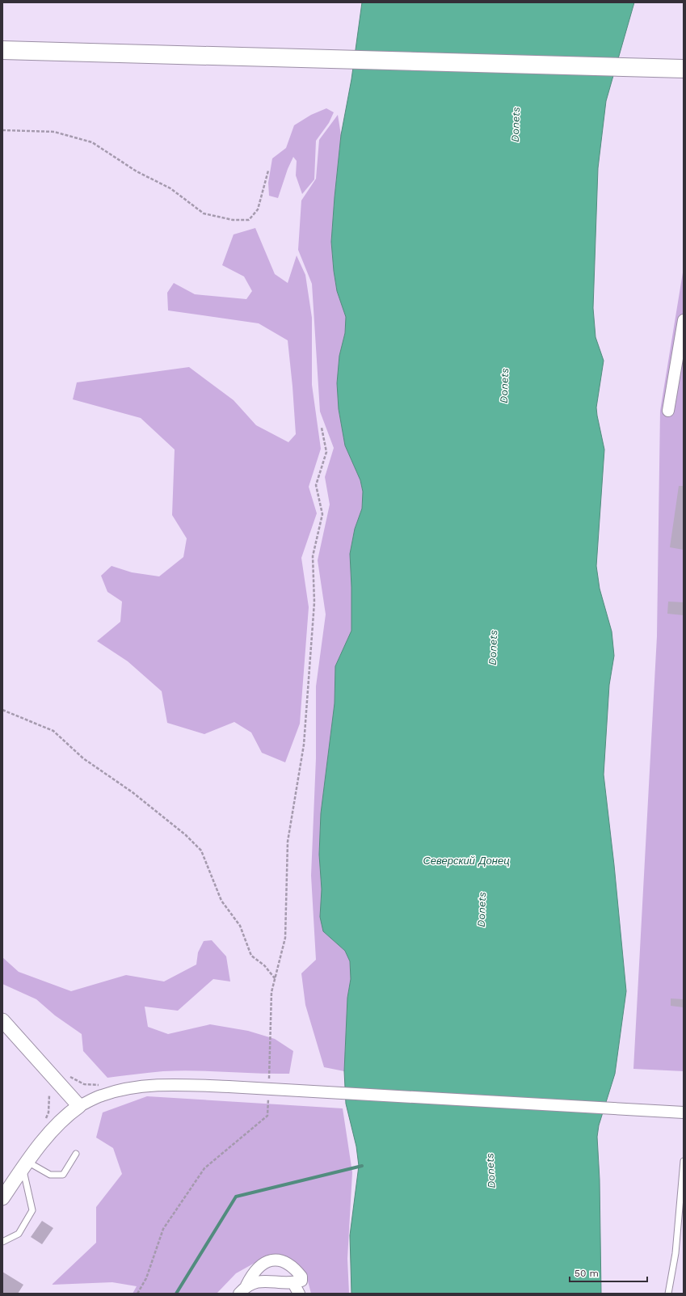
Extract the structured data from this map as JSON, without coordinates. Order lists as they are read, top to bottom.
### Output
{
  "water": ["Donets", "Северский Донец"],
  "scale_bar": "50 m"
}
